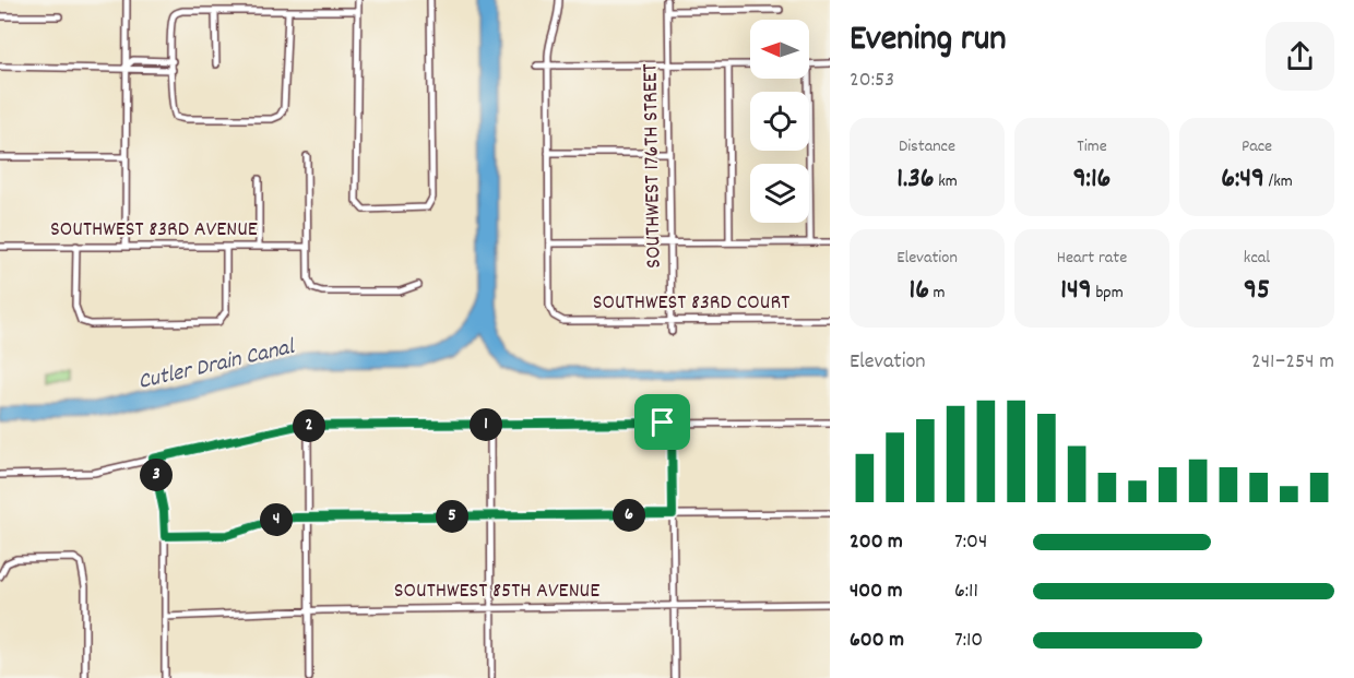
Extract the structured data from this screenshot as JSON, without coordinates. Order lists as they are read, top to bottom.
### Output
{
  "streets": {
    "street": [
      "SOUTHWEST 176TH STREET",
      "SOUTHWEST 83RD AVENUE",
      "SOUTHWEST 83RD COURT",
      "SOUTHWEST 85TH AVENUE"
    ]
  },
  "crossings": [
    ["SOUTHWEST 176TH STREET", "SOUTHWEST 83RD COURT"]
  ],
  "water": ["Cutler Drain Canal"],
  "north": "left",
  "page": {
    "heading": ["Evening run", "20:53"],
    "stats": [
      ["Distance", "1.36 km"],
      ["Time", "9:16"],
      ["Pace", "6:49 /km"],
      ["Elevation", "16 m"],
      ["Heart rate", "149 bpm"],
      ["kcal", "95"]
    ],
    "chart": ["Elevation", "241–254 m"],
    "pins": [
      "1",
      "2",
      "3",
      "6",
      "5",
      "4"
    ],
    "list": [
      {
        "name": "200 m",
        "note": "7:04"
      },
      {
        "name": "400 m",
        "note": "6:11"
      },
      {
        "name": "600 m",
        "note": "7:10"
      }
    ]
  }
}
